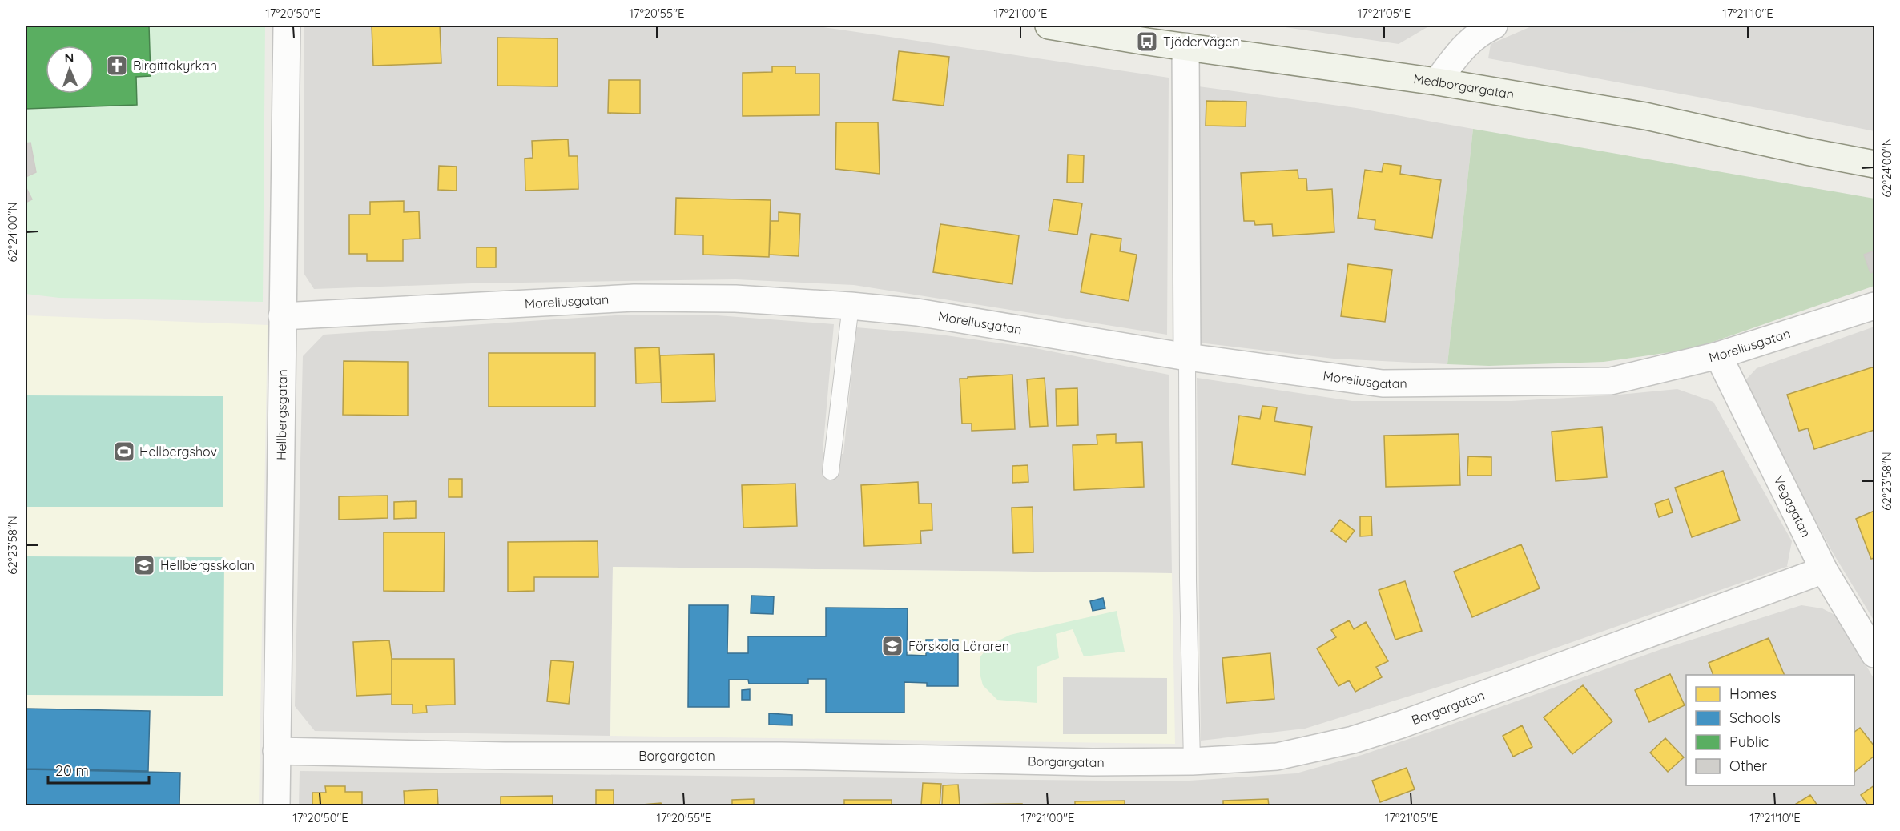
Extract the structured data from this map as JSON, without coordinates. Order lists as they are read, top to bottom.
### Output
{
  "streets": {
    "street": [
      "Medborgargatan",
      "Moreliusgatan",
      "Hellbergsgatan",
      "Vegagatan",
      "Borgargatan"
    ]
  },
  "crossings": [
    ["Moreliusgatan", "Hellbergsgatan"],
    ["Moreliusgatan", "Vegagatan"],
    ["Hellbergsgatan", "Borgargatan"],
    ["Vegagatan", "Borgargatan"]
  ],
  "places": {
    "bus stop": ["Tjädervägen"],
    "church": ["Birgittakyrkan"],
    "sports": ["Hellbergshov"],
    "school or university": ["Hellbergsskolan", "Förskola Läraren"]
  },
  "legend": [
    "Homes",
    "Schools",
    "Public",
    "Other"
  ],
  "scale_bar": "20 m",
  "north": "top",
  "coordinates": [
    "17°20'50\"E",
    "17°20'55\"E",
    "17°21'00\"E",
    "17°21'05\"E",
    "17°21'10\"E",
    "62°24'00\"N",
    "62°23'58\"N"
  ]
}
